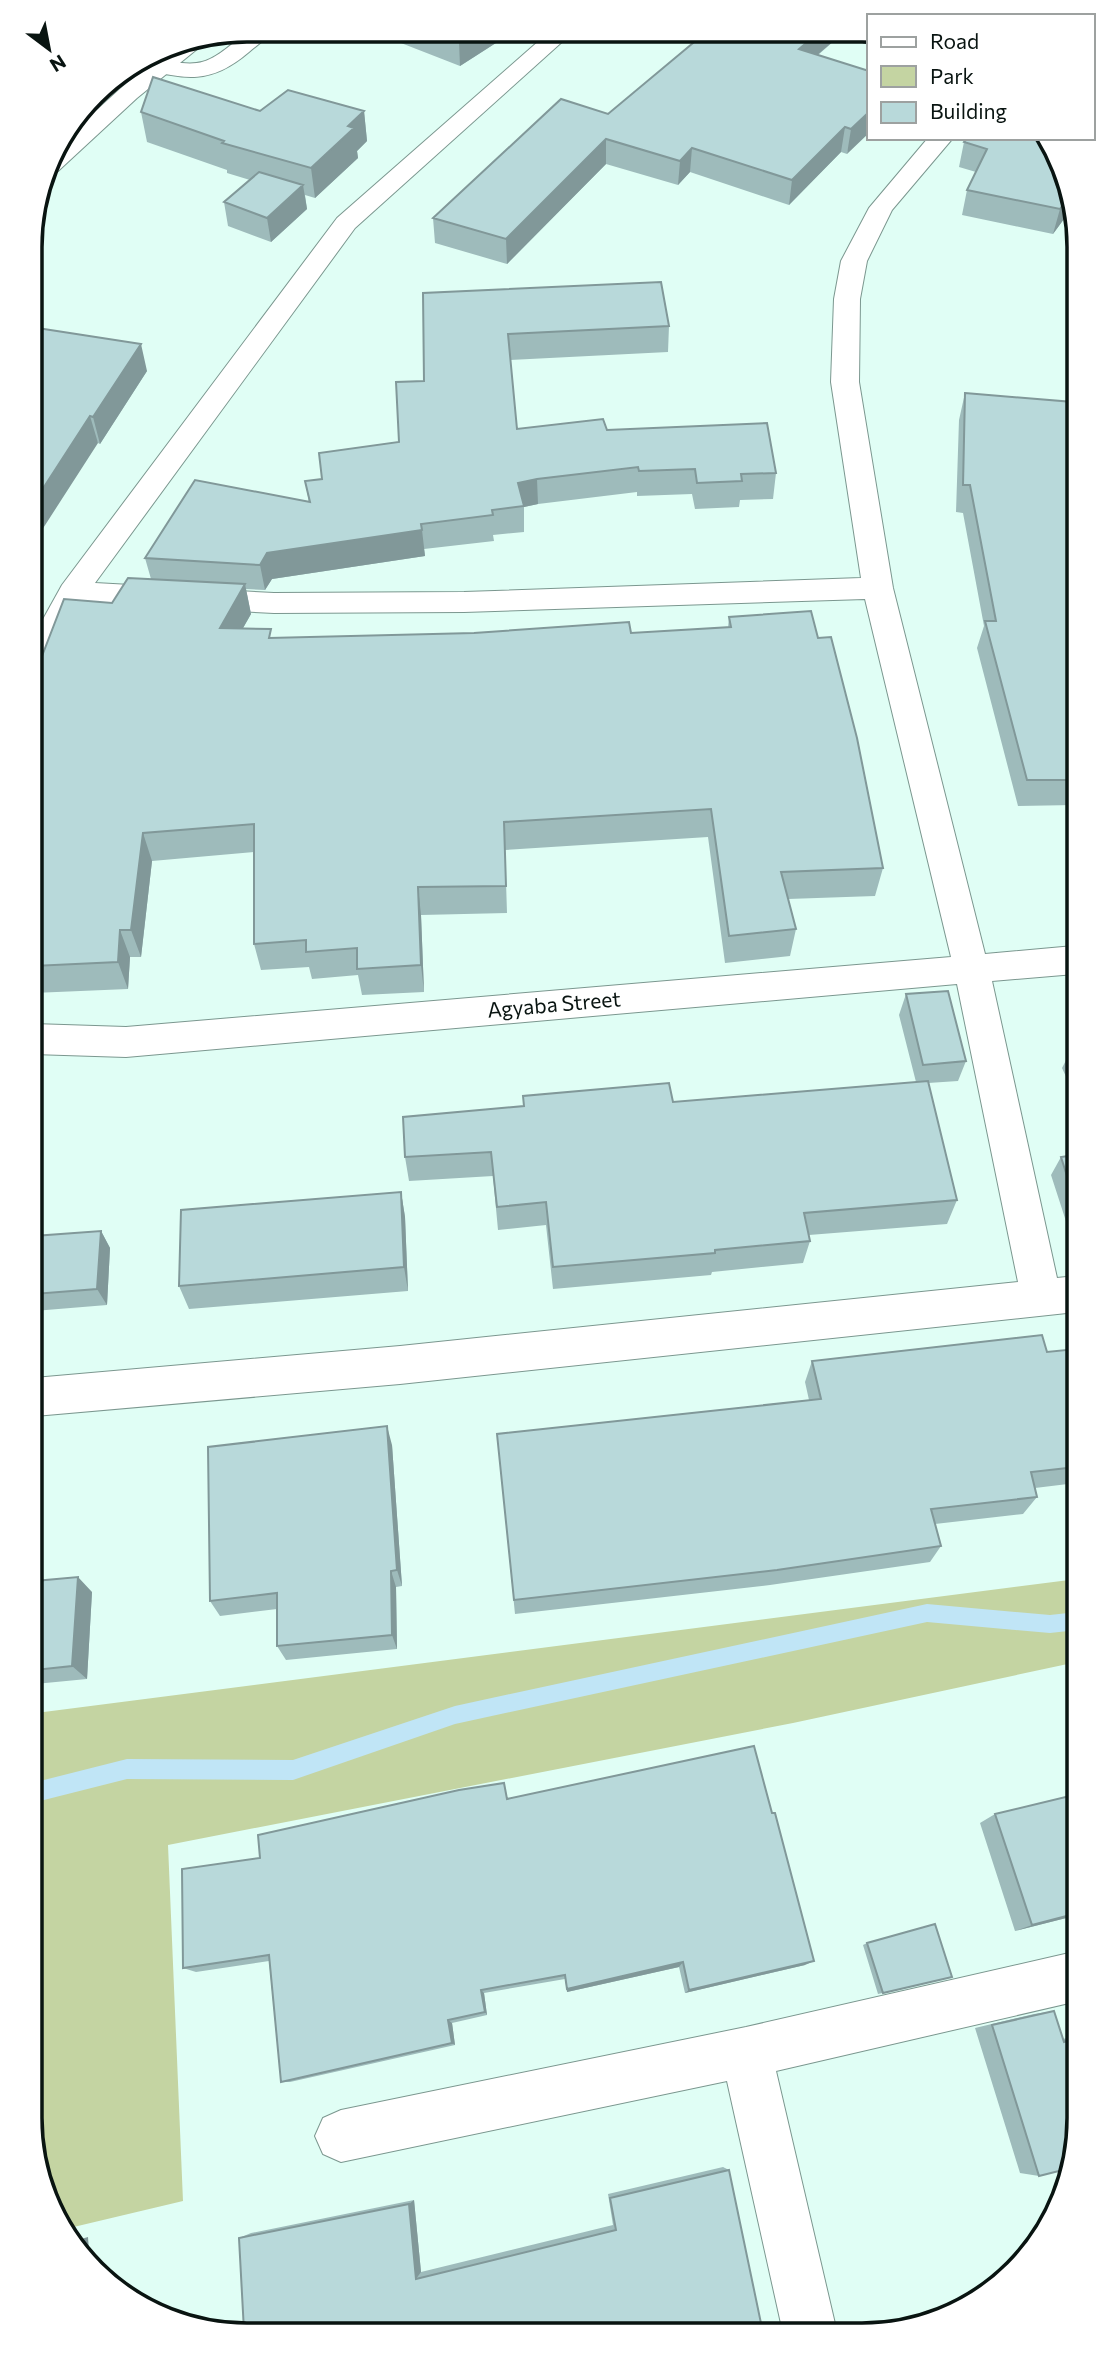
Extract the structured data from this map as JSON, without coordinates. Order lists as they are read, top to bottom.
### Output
{
  "streets": {
    "main road": ["Agyaba Street"]
  },
  "legend": ["Road", "Park", "Building"],
  "north": "bottom right"
}
